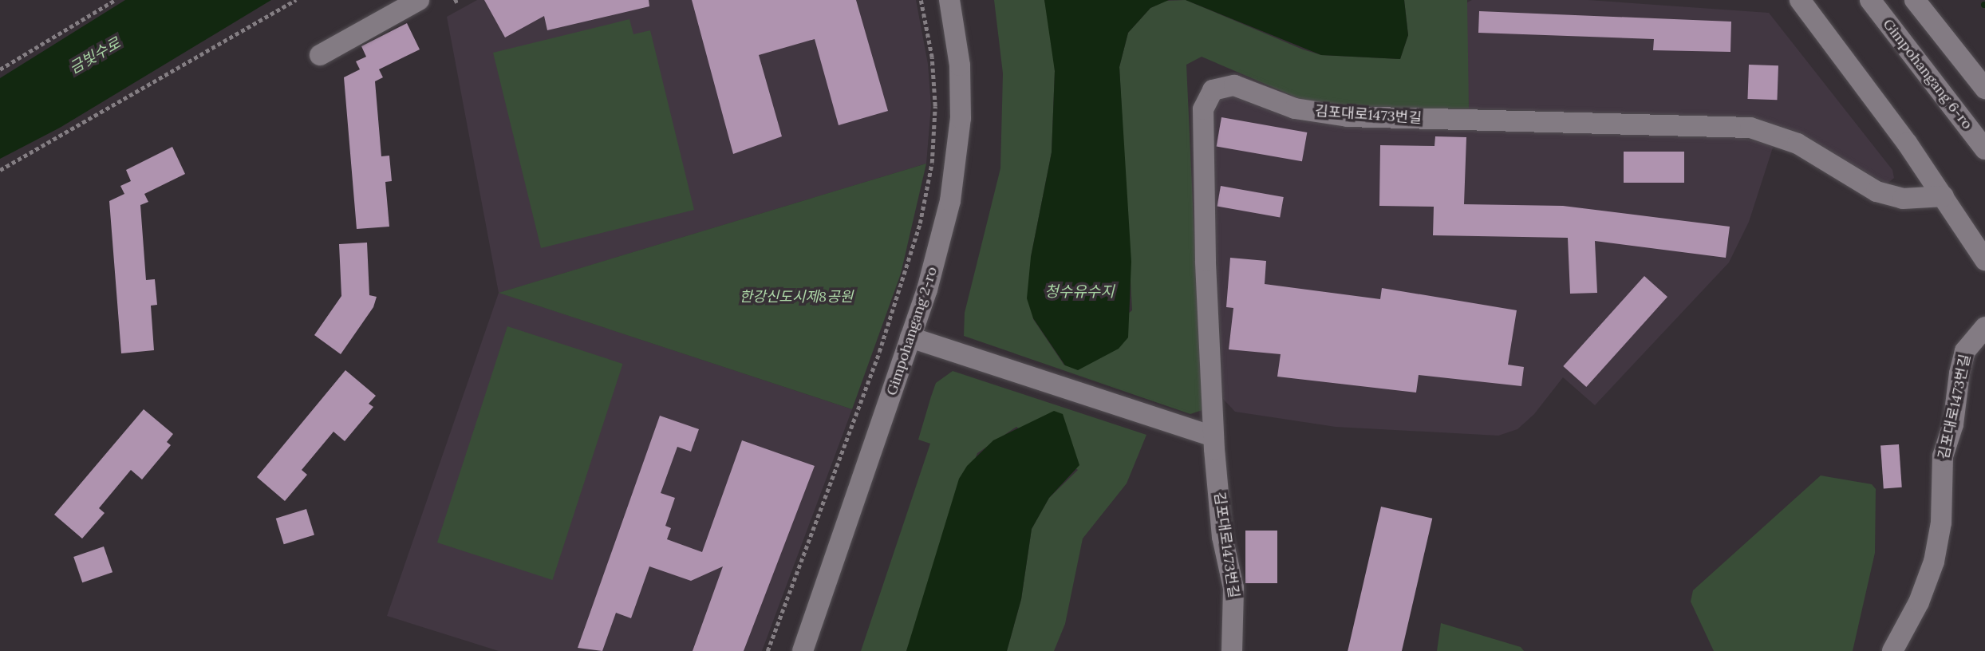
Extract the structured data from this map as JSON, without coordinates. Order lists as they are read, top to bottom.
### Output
{
  "streets": {
    "street": ["Gimpohangang 6-ro", "김포대로1473번길", "Gimpohangang 2-ro"]
  },
  "water": ["금빛수로", "청수유수지"],
  "parks": ["한강신도시제8공원"]
}
